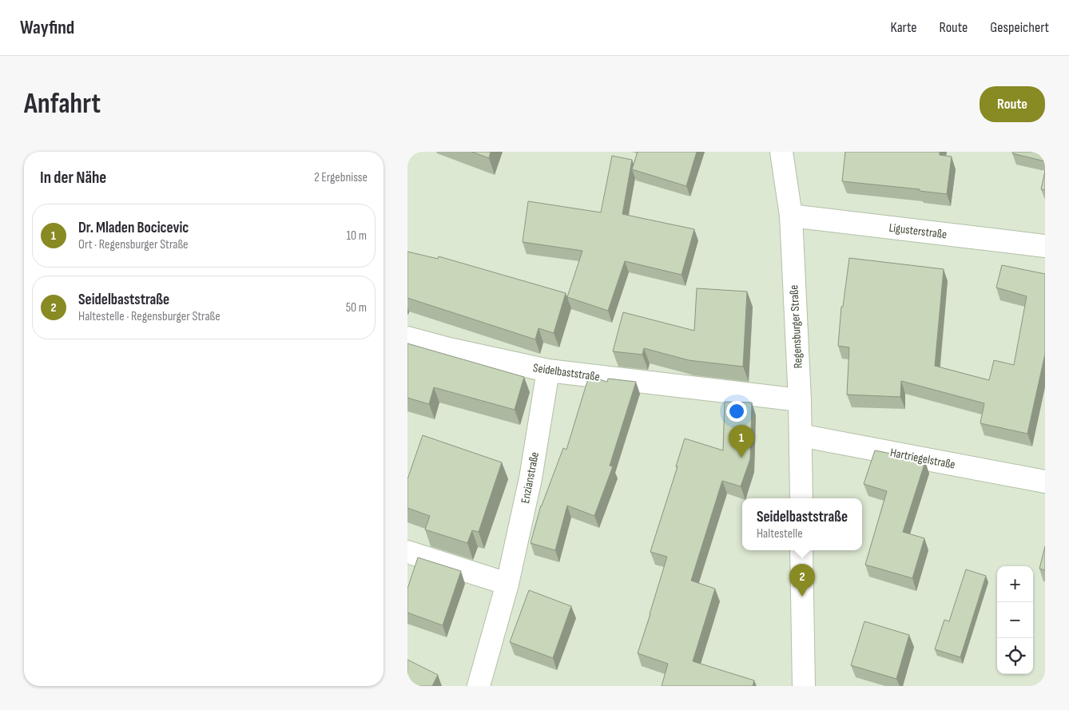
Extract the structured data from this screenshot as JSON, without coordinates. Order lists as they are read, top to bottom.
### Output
{
  "streets": {
    "street": [
      "Ligusterstraße",
      "Regensburger Straße",
      "Seidelbaststraße",
      "Hartriegelstraße",
      "Enzianstraße"
    ]
  },
  "crossings": [
    ["Ligusterstraße", "Regensburger Straße"],
    ["Regensburger Straße", "Seidelbaststraße"],
    ["Regensburger Straße", "Hartriegelstraße"],
    ["Seidelbaststraße", "Enzianstraße"]
  ],
  "page": {
    "header": "Wayfind",
    "nav": ["Karte", "Route", "Gespeichert"],
    "buttons": "Route",
    "title": "Anfahrt",
    "heading": ["In der Nähe", "2 Ergebnisse"],
    "list": [
      {
        "mark": "1",
        "name": "Dr. Mladen Bocicevic",
        "note": "Ort · Regensburger Straße",
        "value": "10 m"
      },
      {
        "mark": "2",
        "name": "Seidelbaststraße",
        "note": "Haltestelle · Regensburger Straße",
        "value": "50 m"
      }
    ],
    "pins": ["1", "2"],
    "popup": ["Seidelbaststraße", "Haltestelle"],
    "map_buttons": ["+", "−"]
  }
}
